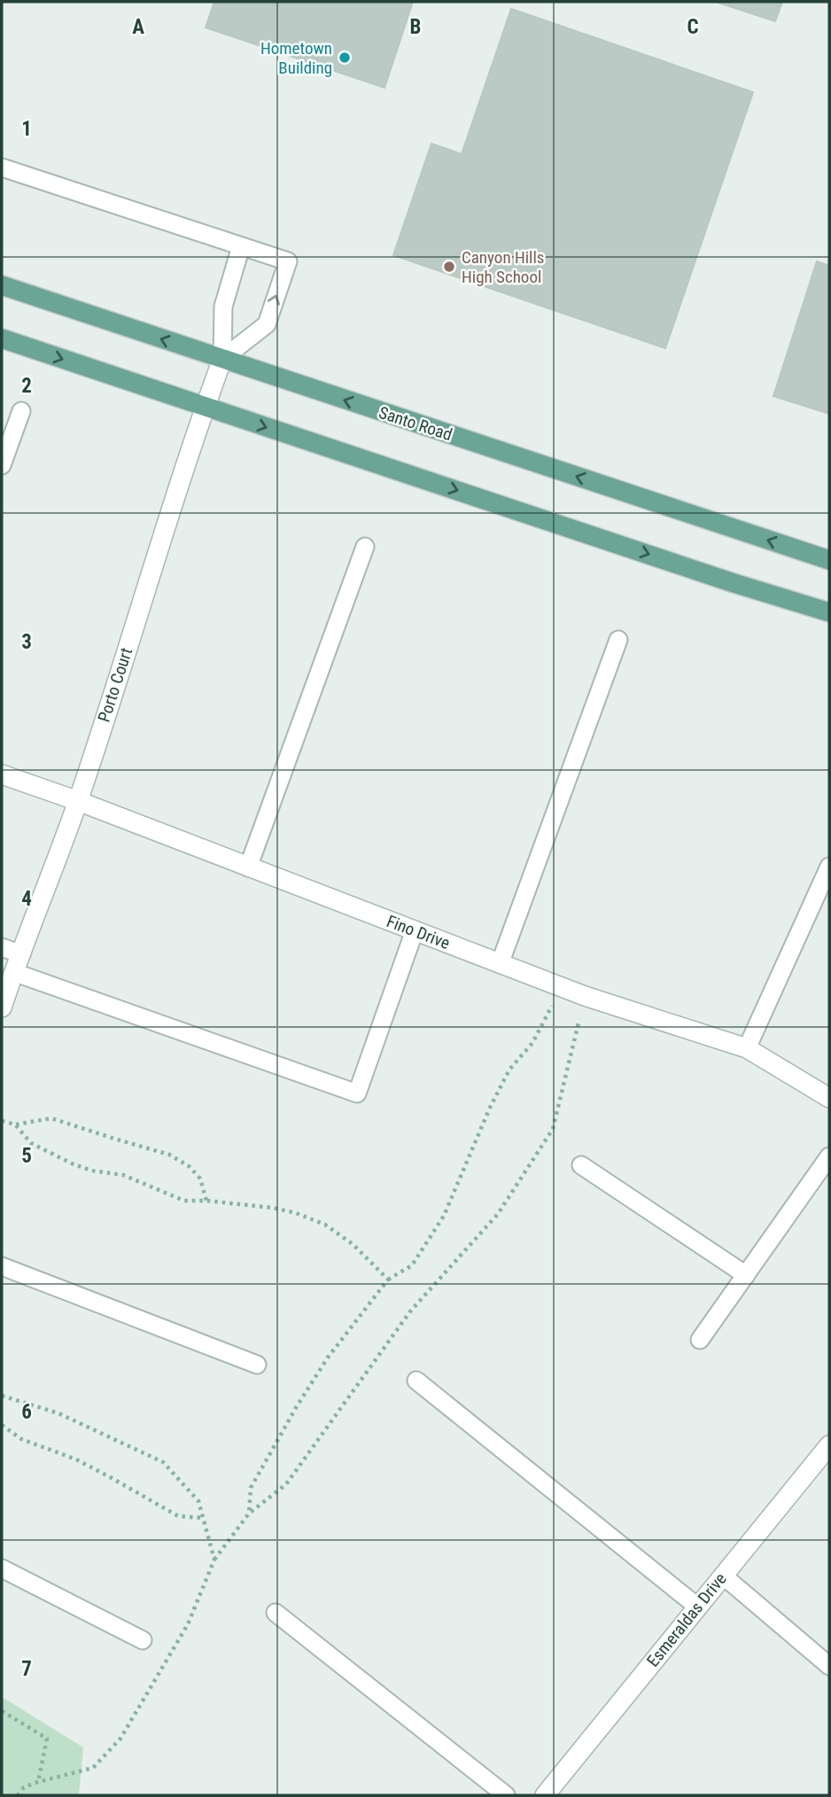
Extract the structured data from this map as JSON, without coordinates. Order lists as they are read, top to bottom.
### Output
{
  "streets": {
    "main road": ["Santo Road"],
    "street": ["Porto Court", "Fino Drive", "Esmeraldas Drive"]
  },
  "crossings": [
    ["Santo Road", "Porto Court"],
    ["Porto Court", "Fino Drive"]
  ],
  "places": ["Hometown Building", "Canyon Hills High School"],
  "grid": {
    "columns": ["A", "B", "C"],
    "rows": [
      "1",
      "2",
      "3",
      "4",
      "5",
      "6",
      "7"
    ]
  }
}
